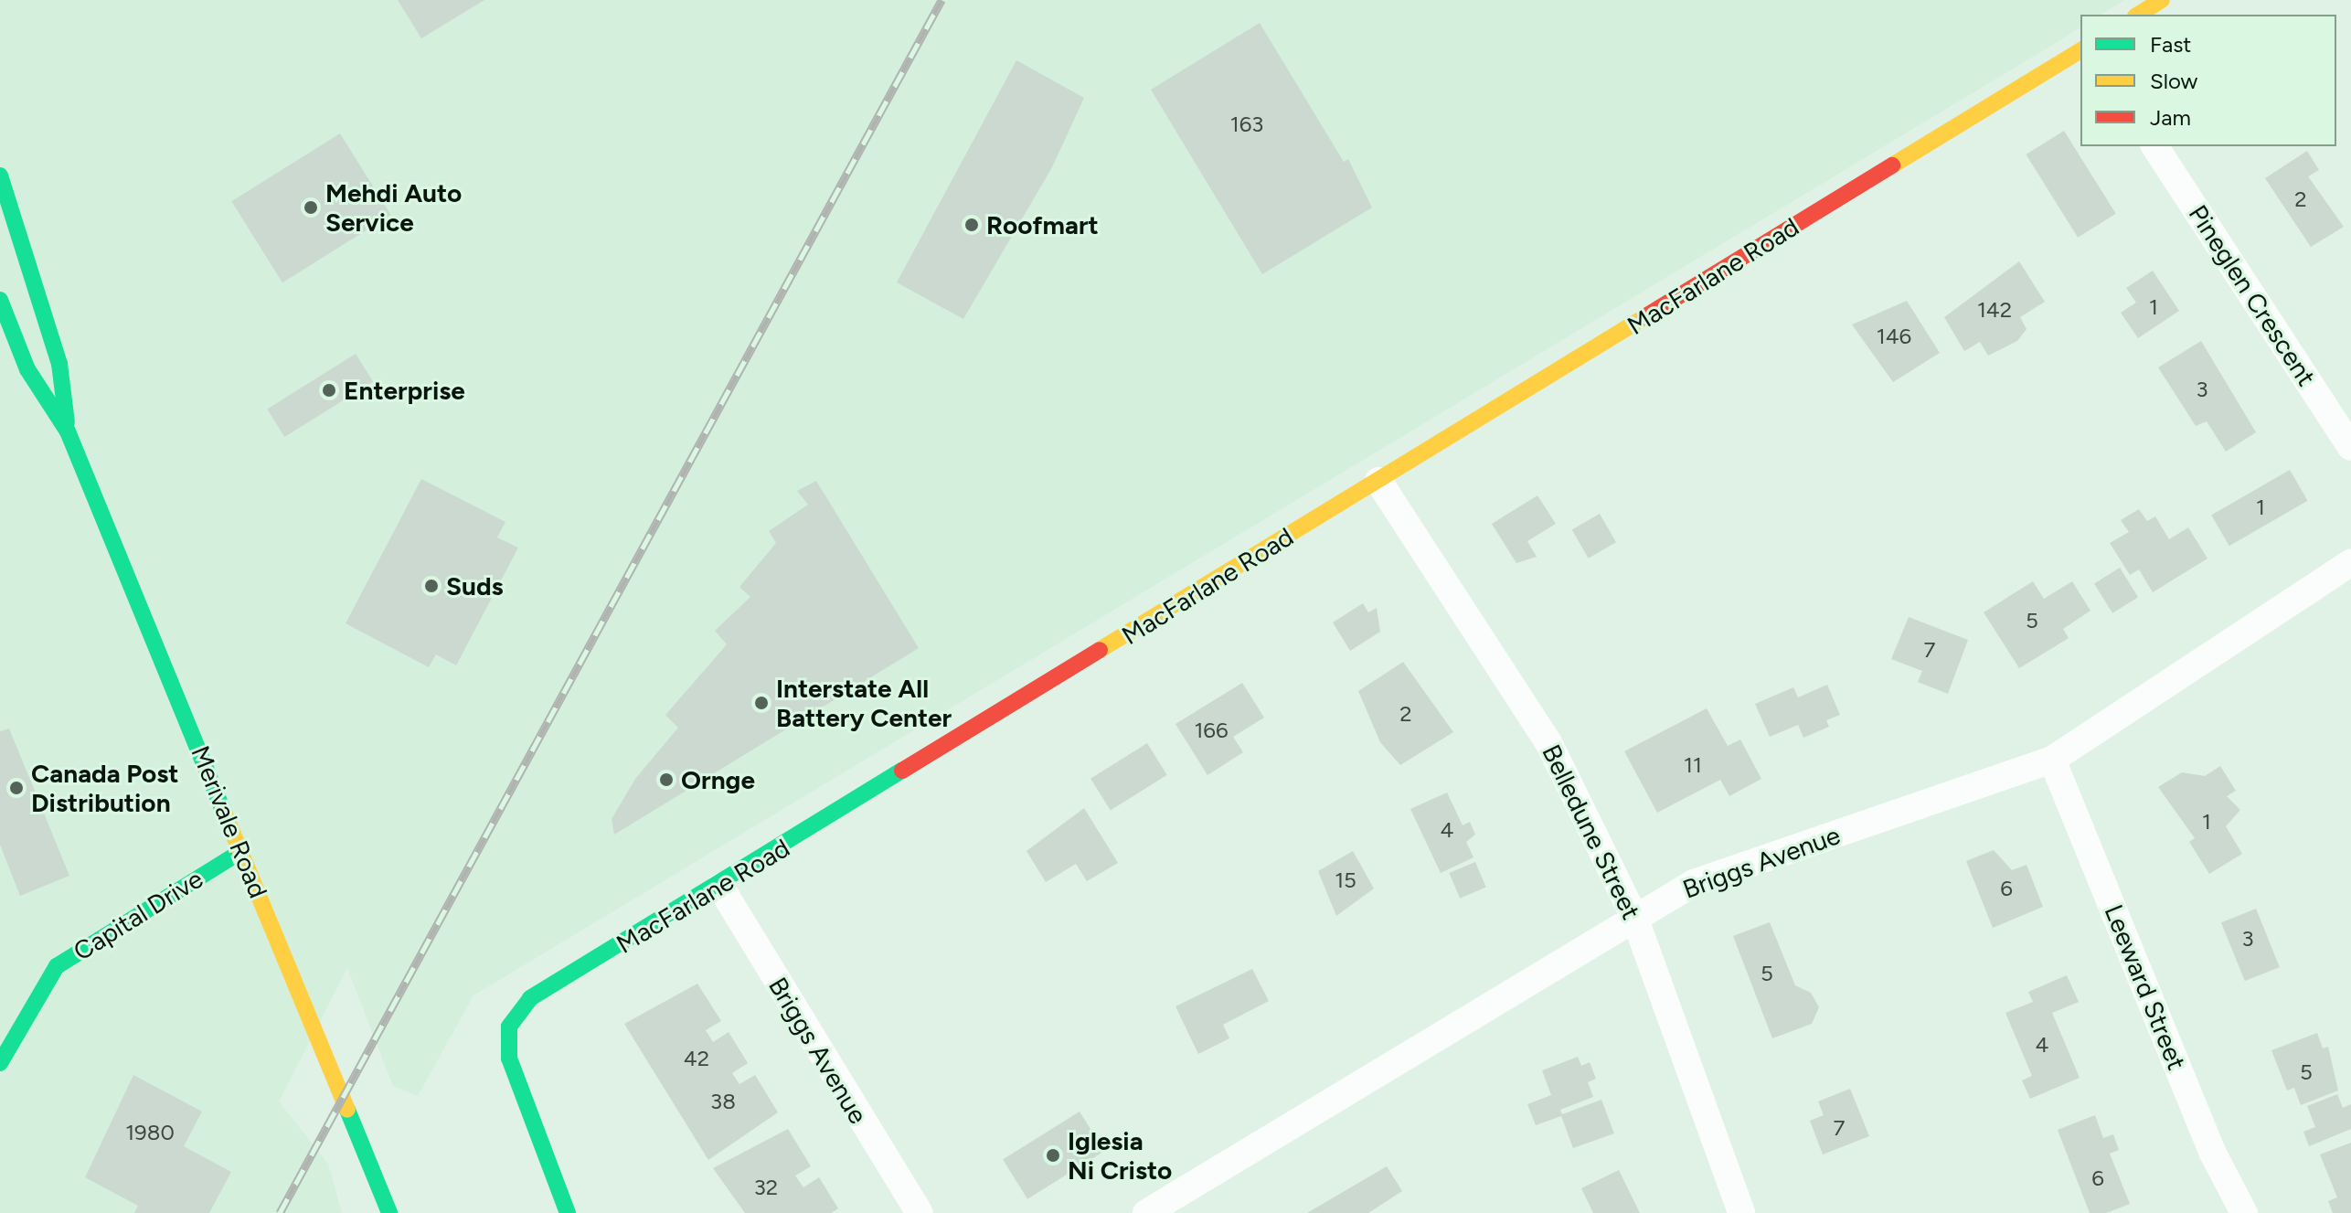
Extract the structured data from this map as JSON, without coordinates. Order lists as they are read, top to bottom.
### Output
{
  "streets": {
    "street": [
      "MacFarlane Road",
      "Pineglen Crescent",
      "Merivale Road",
      "Belledune Street",
      "Briggs Avenue",
      "Capital Drive",
      "Leeward Street"
    ]
  },
  "crossings": [
    ["MacFarlane Road", "Belledune Street"],
    ["MacFarlane Road", "Briggs Avenue"],
    ["Merivale Road", "Capital Drive"],
    ["Belledune Street", "Briggs Avenue"],
    ["Briggs Avenue", "Leeward Street"]
  ],
  "places": [
    "Mehdi Auto Service",
    "Roofmart",
    "Enterprise",
    "Suds",
    "Interstate All Battery Center",
    "Ornge",
    "Canada Post Distribution",
    "Iglesia Ni Cristo"
  ],
  "house_numbers": [
    "163",
    "2",
    "1",
    "142",
    "146",
    "3",
    "1",
    "5",
    "7",
    "2",
    "166",
    "11",
    "1",
    "4",
    "15",
    "6",
    "3",
    "5",
    "4",
    "42",
    "5",
    "38",
    "7",
    "1980",
    "6",
    "32"
  ],
  "legend": ["Fast", "Slow", "Jam"]
}
